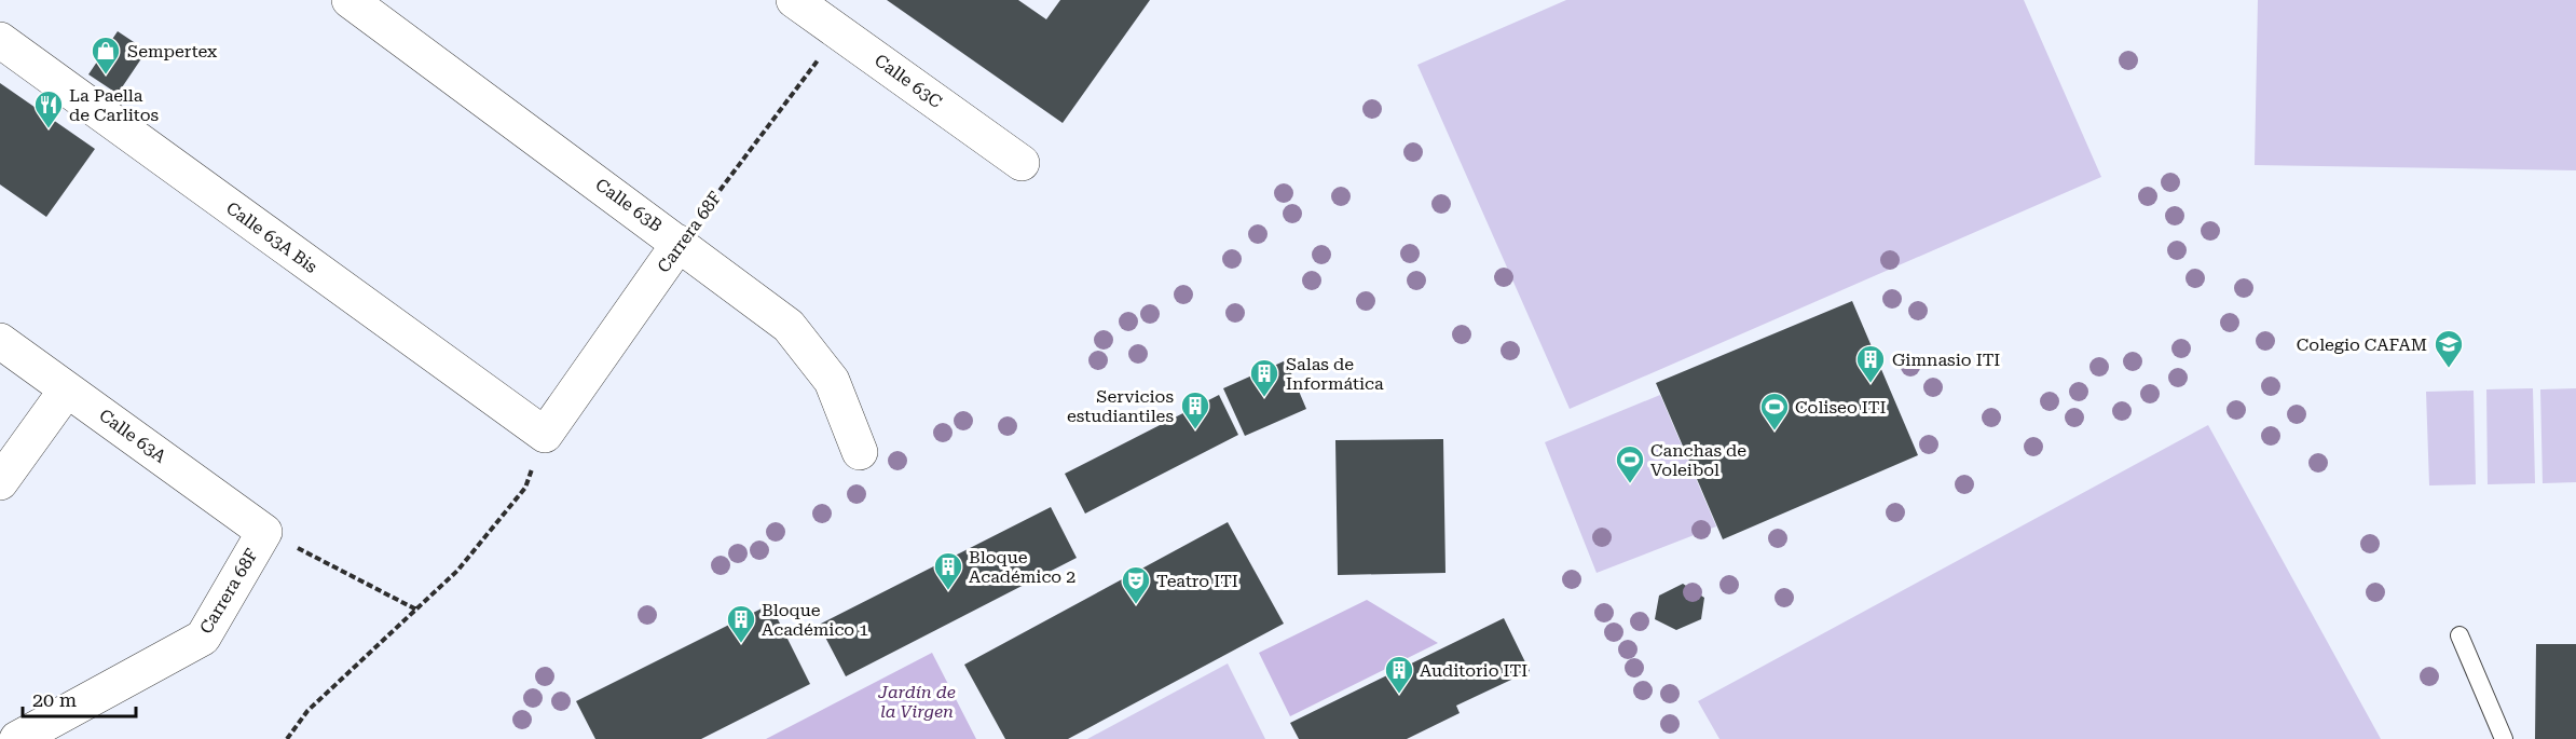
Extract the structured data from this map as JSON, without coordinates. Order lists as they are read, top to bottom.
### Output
{
  "streets": {
    "street": [
      "Calle 63C",
      "Calle 63B",
      "Carrera 68F",
      "Calle 63A Bis",
      "Calle 63A"
    ]
  },
  "crossings": [
    ["Calle 63C", "Carrera 68F"],
    ["Calle 63B", "Carrera 68F"],
    ["Carrera 68F", "Calle 63A Bis"],
    ["Carrera 68F", "Calle 63A"]
  ],
  "parks": ["Jardín de la Virgen"],
  "places": {
    "shop": ["Sempertex"],
    "restaurant": ["La Paella de Carlitos"],
    "school or university": ["Colegio CAFAM"],
    "building": [
      "Gimnasio ITI",
      "Salas de Informática",
      "Servicios estudiantiles",
      "Bloque Académico 2",
      "Bloque Académico 1",
      "Auditorio ITI"
    ],
    "sports": ["Coliseo ITI", "Canchas de Voleibol"],
    "theatre": ["Teatro ITI"]
  },
  "scale_bar": "20 m"
}
